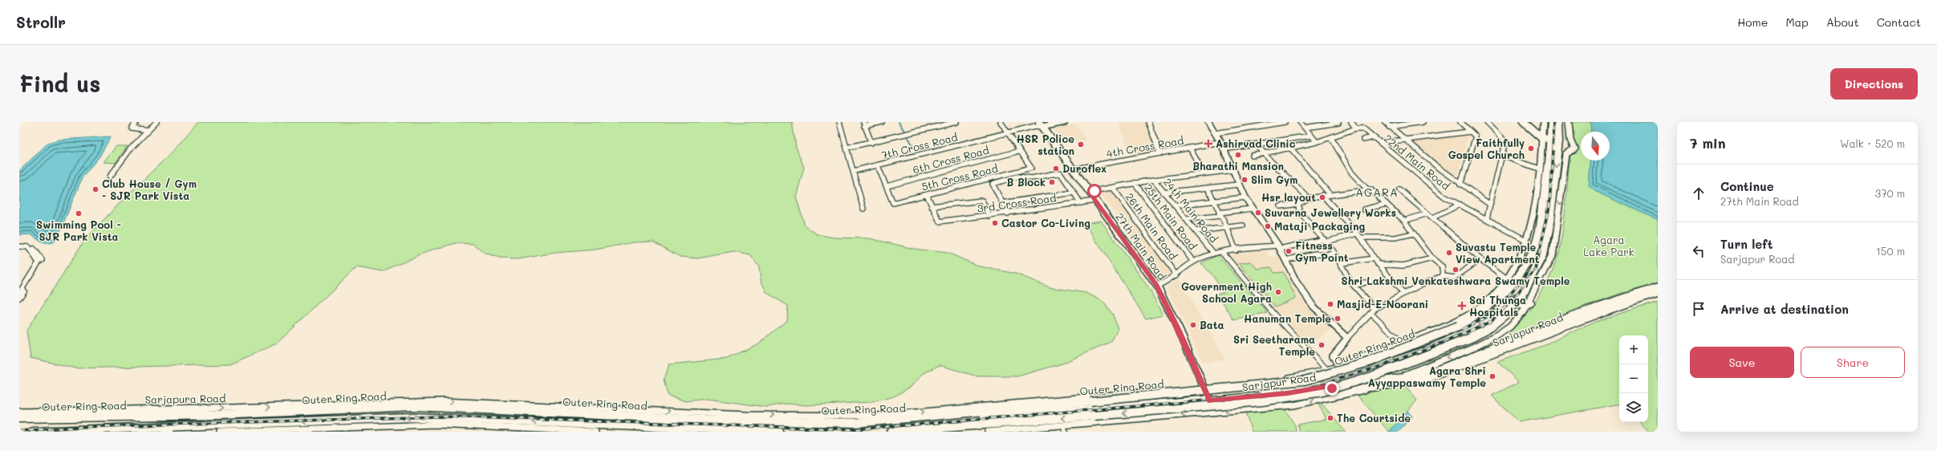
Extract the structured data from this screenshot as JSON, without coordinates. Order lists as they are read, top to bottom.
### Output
{
  "streets": {
    "highway": ["Outer Ring Road"],
    "main road": ["27th Main Road", "Sarjapur Road", "Sarjapura Road"],
    "street": [
      "7th Cross Road",
      "4th Cross Road",
      "6th Cross Road",
      "22nd Main Road",
      "5th Cross Road",
      "3rd Cross Road",
      "24th Main Road",
      "25th Main Road",
      "26th Main Road"
    ]
  },
  "crossings": [
    ["7th Cross Road", "27th Main Road"],
    ["4th Cross Road", "27th Main Road"],
    ["6th Cross Road", "5th Cross Road"],
    ["22nd Main Road", "Sarjapura Road"],
    ["3rd Cross Road", "27th Main Road"],
    ["27th Main Road", "Sarjapur Road"],
    ["27th Main Road", "Sarjapura Road"],
    ["Sarjapur Road", "Outer Ring Road"],
    ["Outer Ring Road", "Sarjapura Road"]
  ],
  "districts": ["AGARA"],
  "parks": ["Agara Lake Park"],
  "places": {
    "health": ["Ashirvad Clinic", "Sai Thunga Hospitals"],
    "other": [
      "HSR Police station",
      "Faithfully Gospel Church",
      "Bharathi Mansion",
      "Duroflex",
      "Slim Gym",
      "B Block",
      "Club House / Gym - SJR Park Vista",
      "Hsr layout",
      "Suvarna Jewellery Works",
      "Swimming Pool - SJR Park Vista",
      "Castor Co-Living",
      "Mataji Packaging",
      "Fitness Gym Point",
      "Suvastu Temple View Apartment",
      "Shri Lakshmi Venkateshwara Swamy Temple",
      "Government High School Agara",
      "Masjid-E-Noorani",
      "Hanuman Temple",
      "Bata",
      "Sri Seetharama Temple",
      "Agara Shri Ayyappaswamy Temple",
      "The Courtside"
    ]
  },
  "north": "bottom",
  "page": {
    "header": "Strollr",
    "nav": [
      "Home",
      "Map",
      "About",
      "Contact"
    ],
    "buttons": [
      "Directions",
      ["Save", "Share"]
    ],
    "title": "Find us",
    "heading": ["7 min", "Walk · 520 m"],
    "list": [
      ["Continue", "27th Main Road", "370 m"],
      ["Turn left", "Sarjapur Road", "150 m"],
      "Arrive at destination"
    ],
    "map_buttons": ["+", "−"]
  }
}
